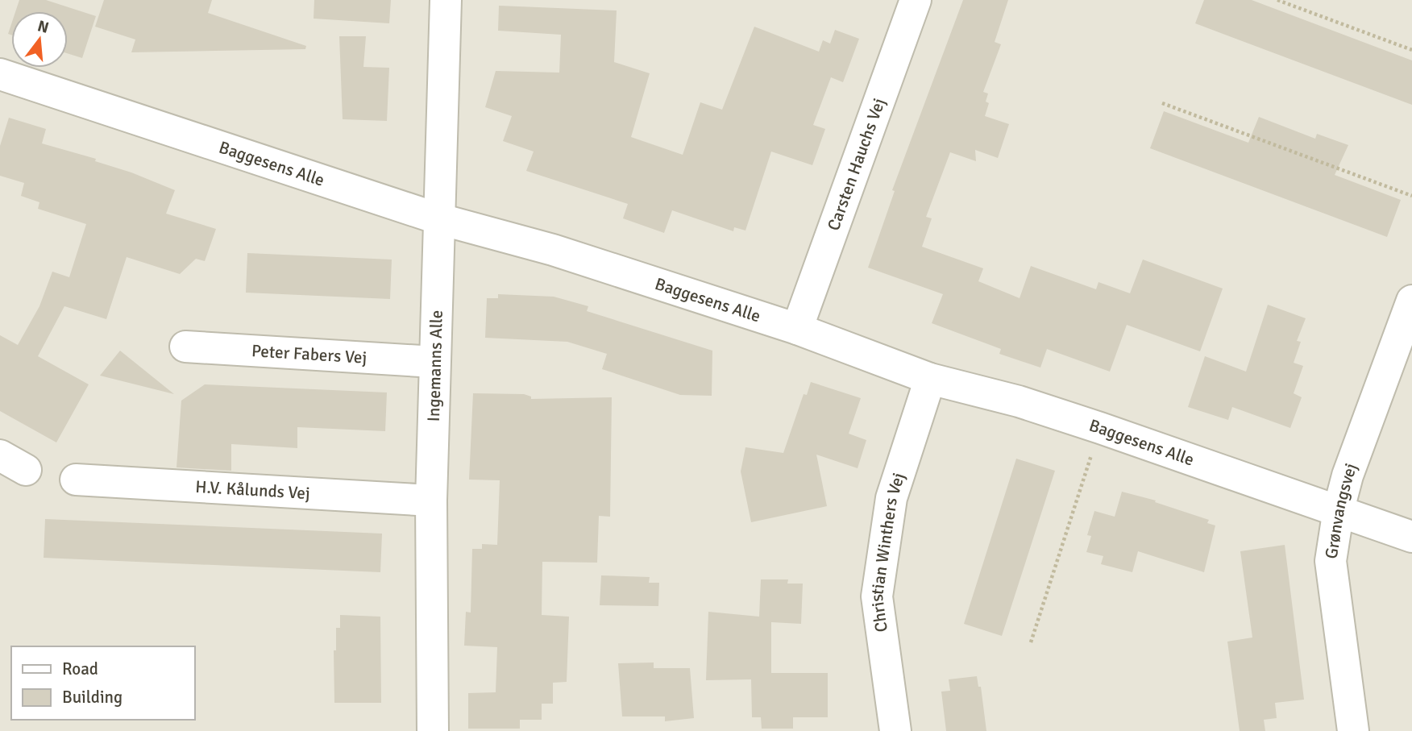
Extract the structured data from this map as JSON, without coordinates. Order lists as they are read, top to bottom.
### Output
{
  "streets": {
    "street": [
      "Baggesens Alle",
      "Carsten Hauchs Vej",
      "Peter Fabers Vej",
      "Ingemanns Alle",
      "H.V. Kålunds Vej",
      "Grønvangsvej",
      "Christian Winthers Vej"
    ]
  },
  "crossings": [
    ["Baggesens Alle", "Carsten Hauchs Vej"],
    ["Baggesens Alle", "Ingemanns Alle"],
    ["Baggesens Alle", "Grønvangsvej"],
    ["Baggesens Alle", "Christian Winthers Vej"],
    ["Peter Fabers Vej", "Ingemanns Alle"],
    ["Ingemanns Alle", "H.V. Kålunds Vej"]
  ],
  "legend": ["Road", "Building"],
  "north": "top"
}
